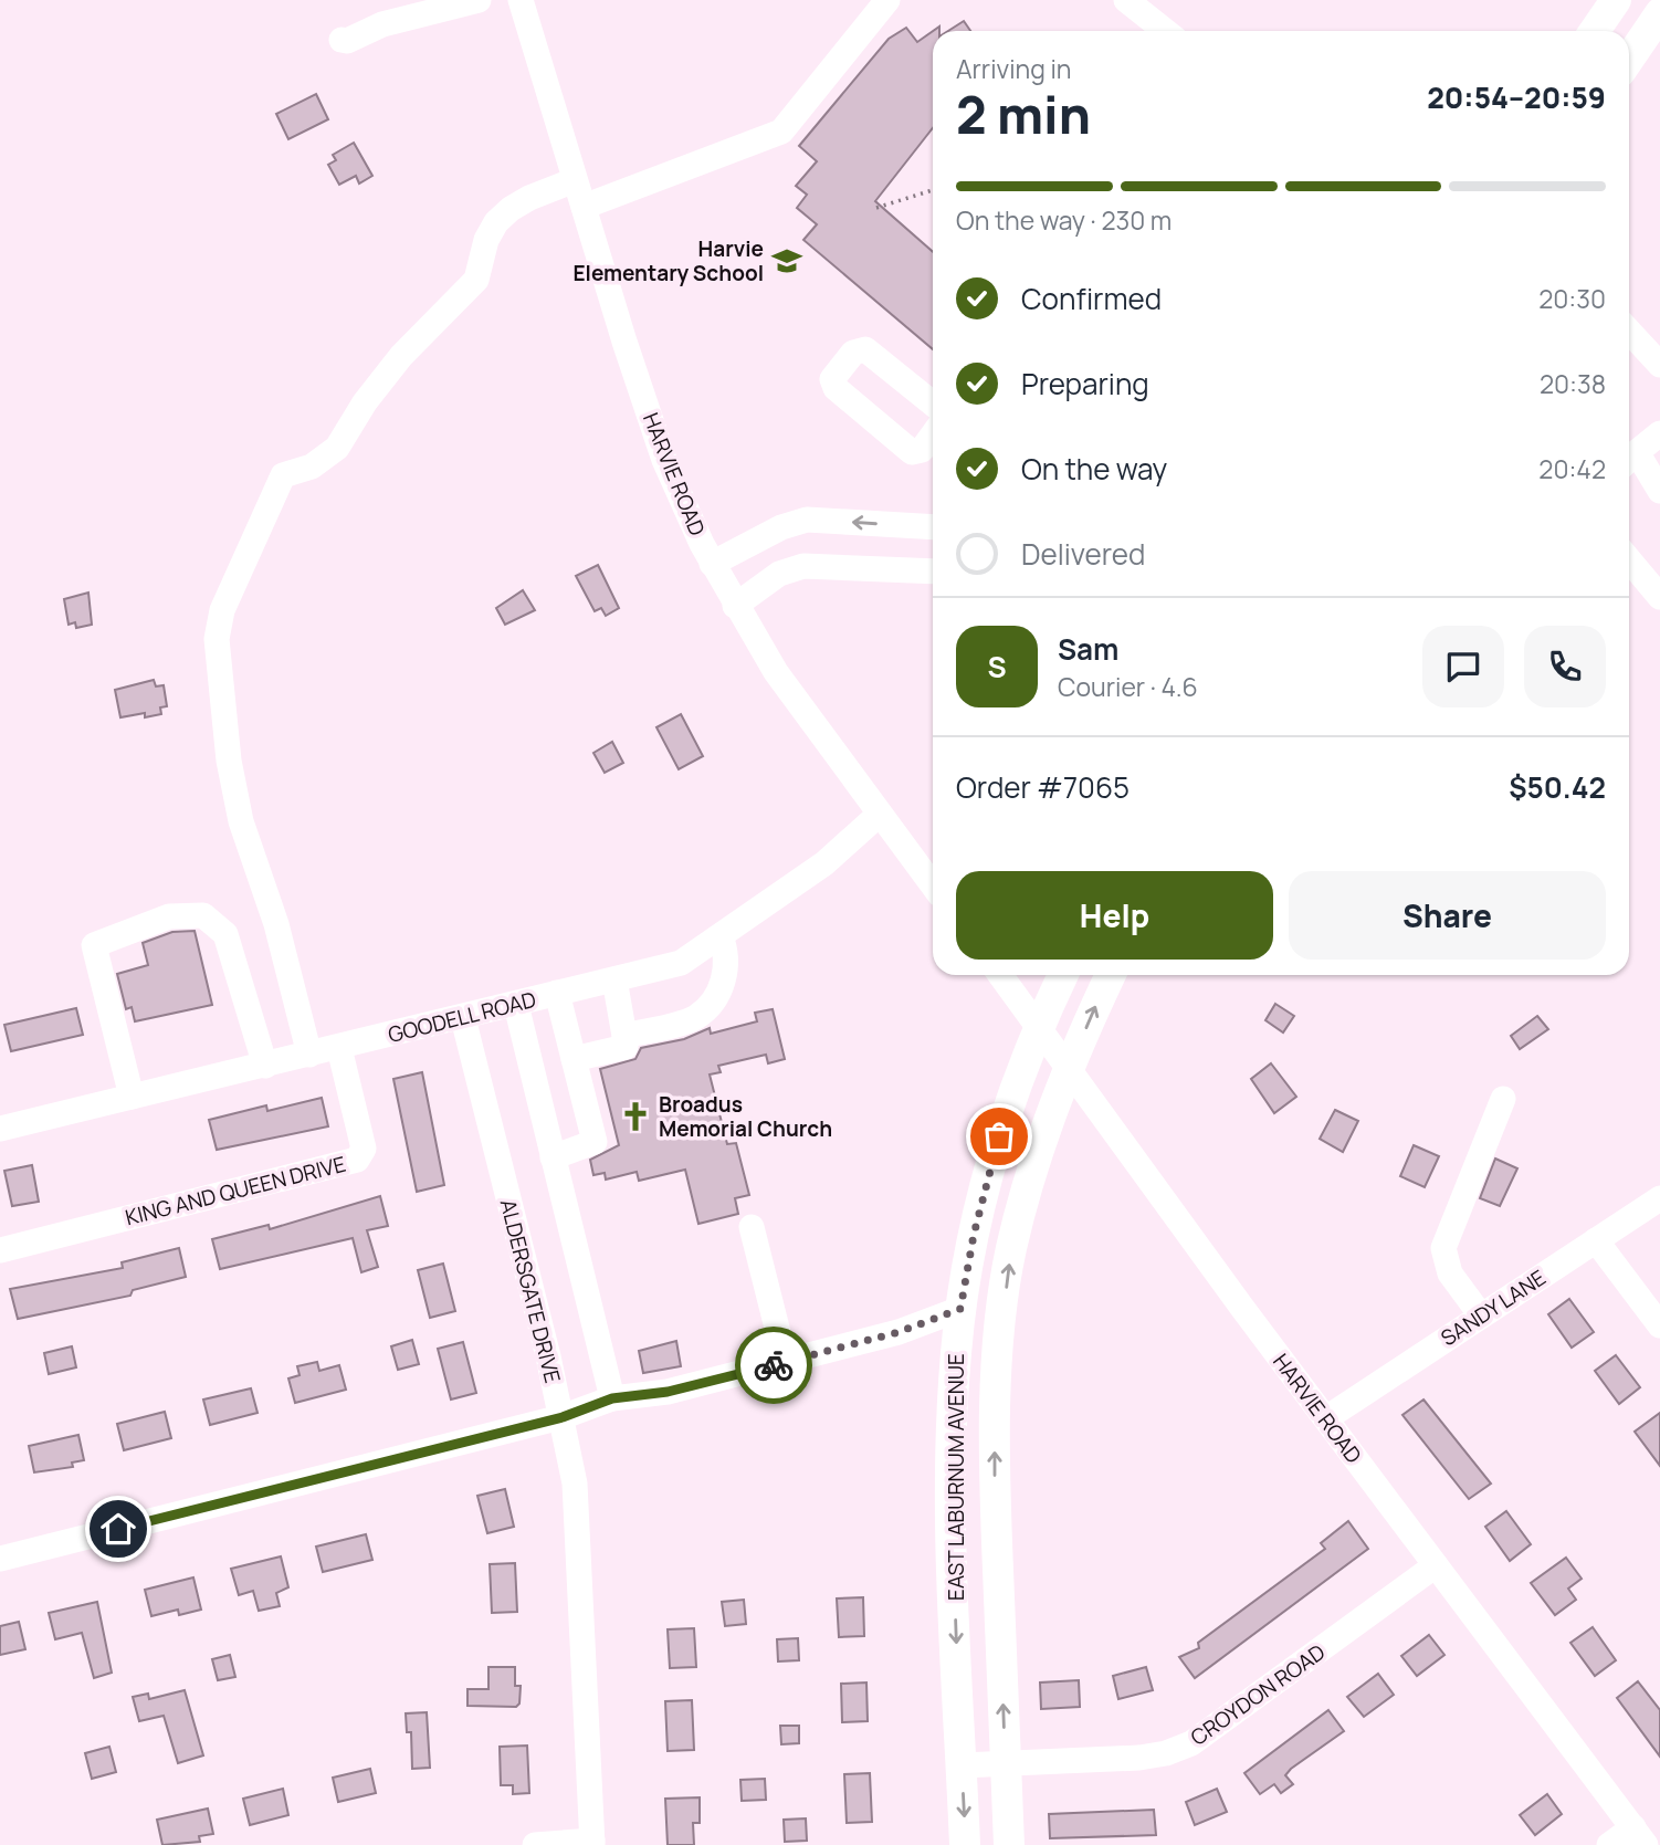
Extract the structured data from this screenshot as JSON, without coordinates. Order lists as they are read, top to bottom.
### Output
{
  "streets": {
    "main road": ["EAST LABURNUM AVENUE"],
    "street": [
      "HARVIE ROAD",
      "GOODELL ROAD",
      "KING AND QUEEN DRIVE",
      "ALDERSGATE DRIVE",
      "SANDY LANE",
      "CROYDON ROAD"
    ]
  },
  "crossings": [
    ["HARVIE ROAD", "GOODELL ROAD"],
    ["HARVIE ROAD", "SANDY LANE"],
    ["HARVIE ROAD", "EAST LABURNUM AVENUE"],
    ["HARVIE ROAD", "CROYDON ROAD"],
    ["GOODELL ROAD", "KING AND QUEEN DRIVE"],
    ["GOODELL ROAD", "ALDERSGATE DRIVE"],
    ["EAST LABURNUM AVENUE", "CROYDON ROAD"]
  ],
  "places": {
    "school or university": ["Harvie Elementary School"],
    "church": ["Broadus Memorial Church"]
  },
  "page": {
    "heading": ["2 min", "Arriving in", "20:54–20:59"],
    "panel": [
      "Sam",
      "Courier · 4.6",
      "Order #7065",
      "$50.42"
    ],
    "bar": "On the way · 230 m",
    "list": [
      ["Confirmed", "20:30"],
      ["Preparing", "20:38"],
      ["On the way", "20:42"],
      "Delivered"
    ],
    "round": "S",
    "buttons": ["Help", "Share"]
  }
}
